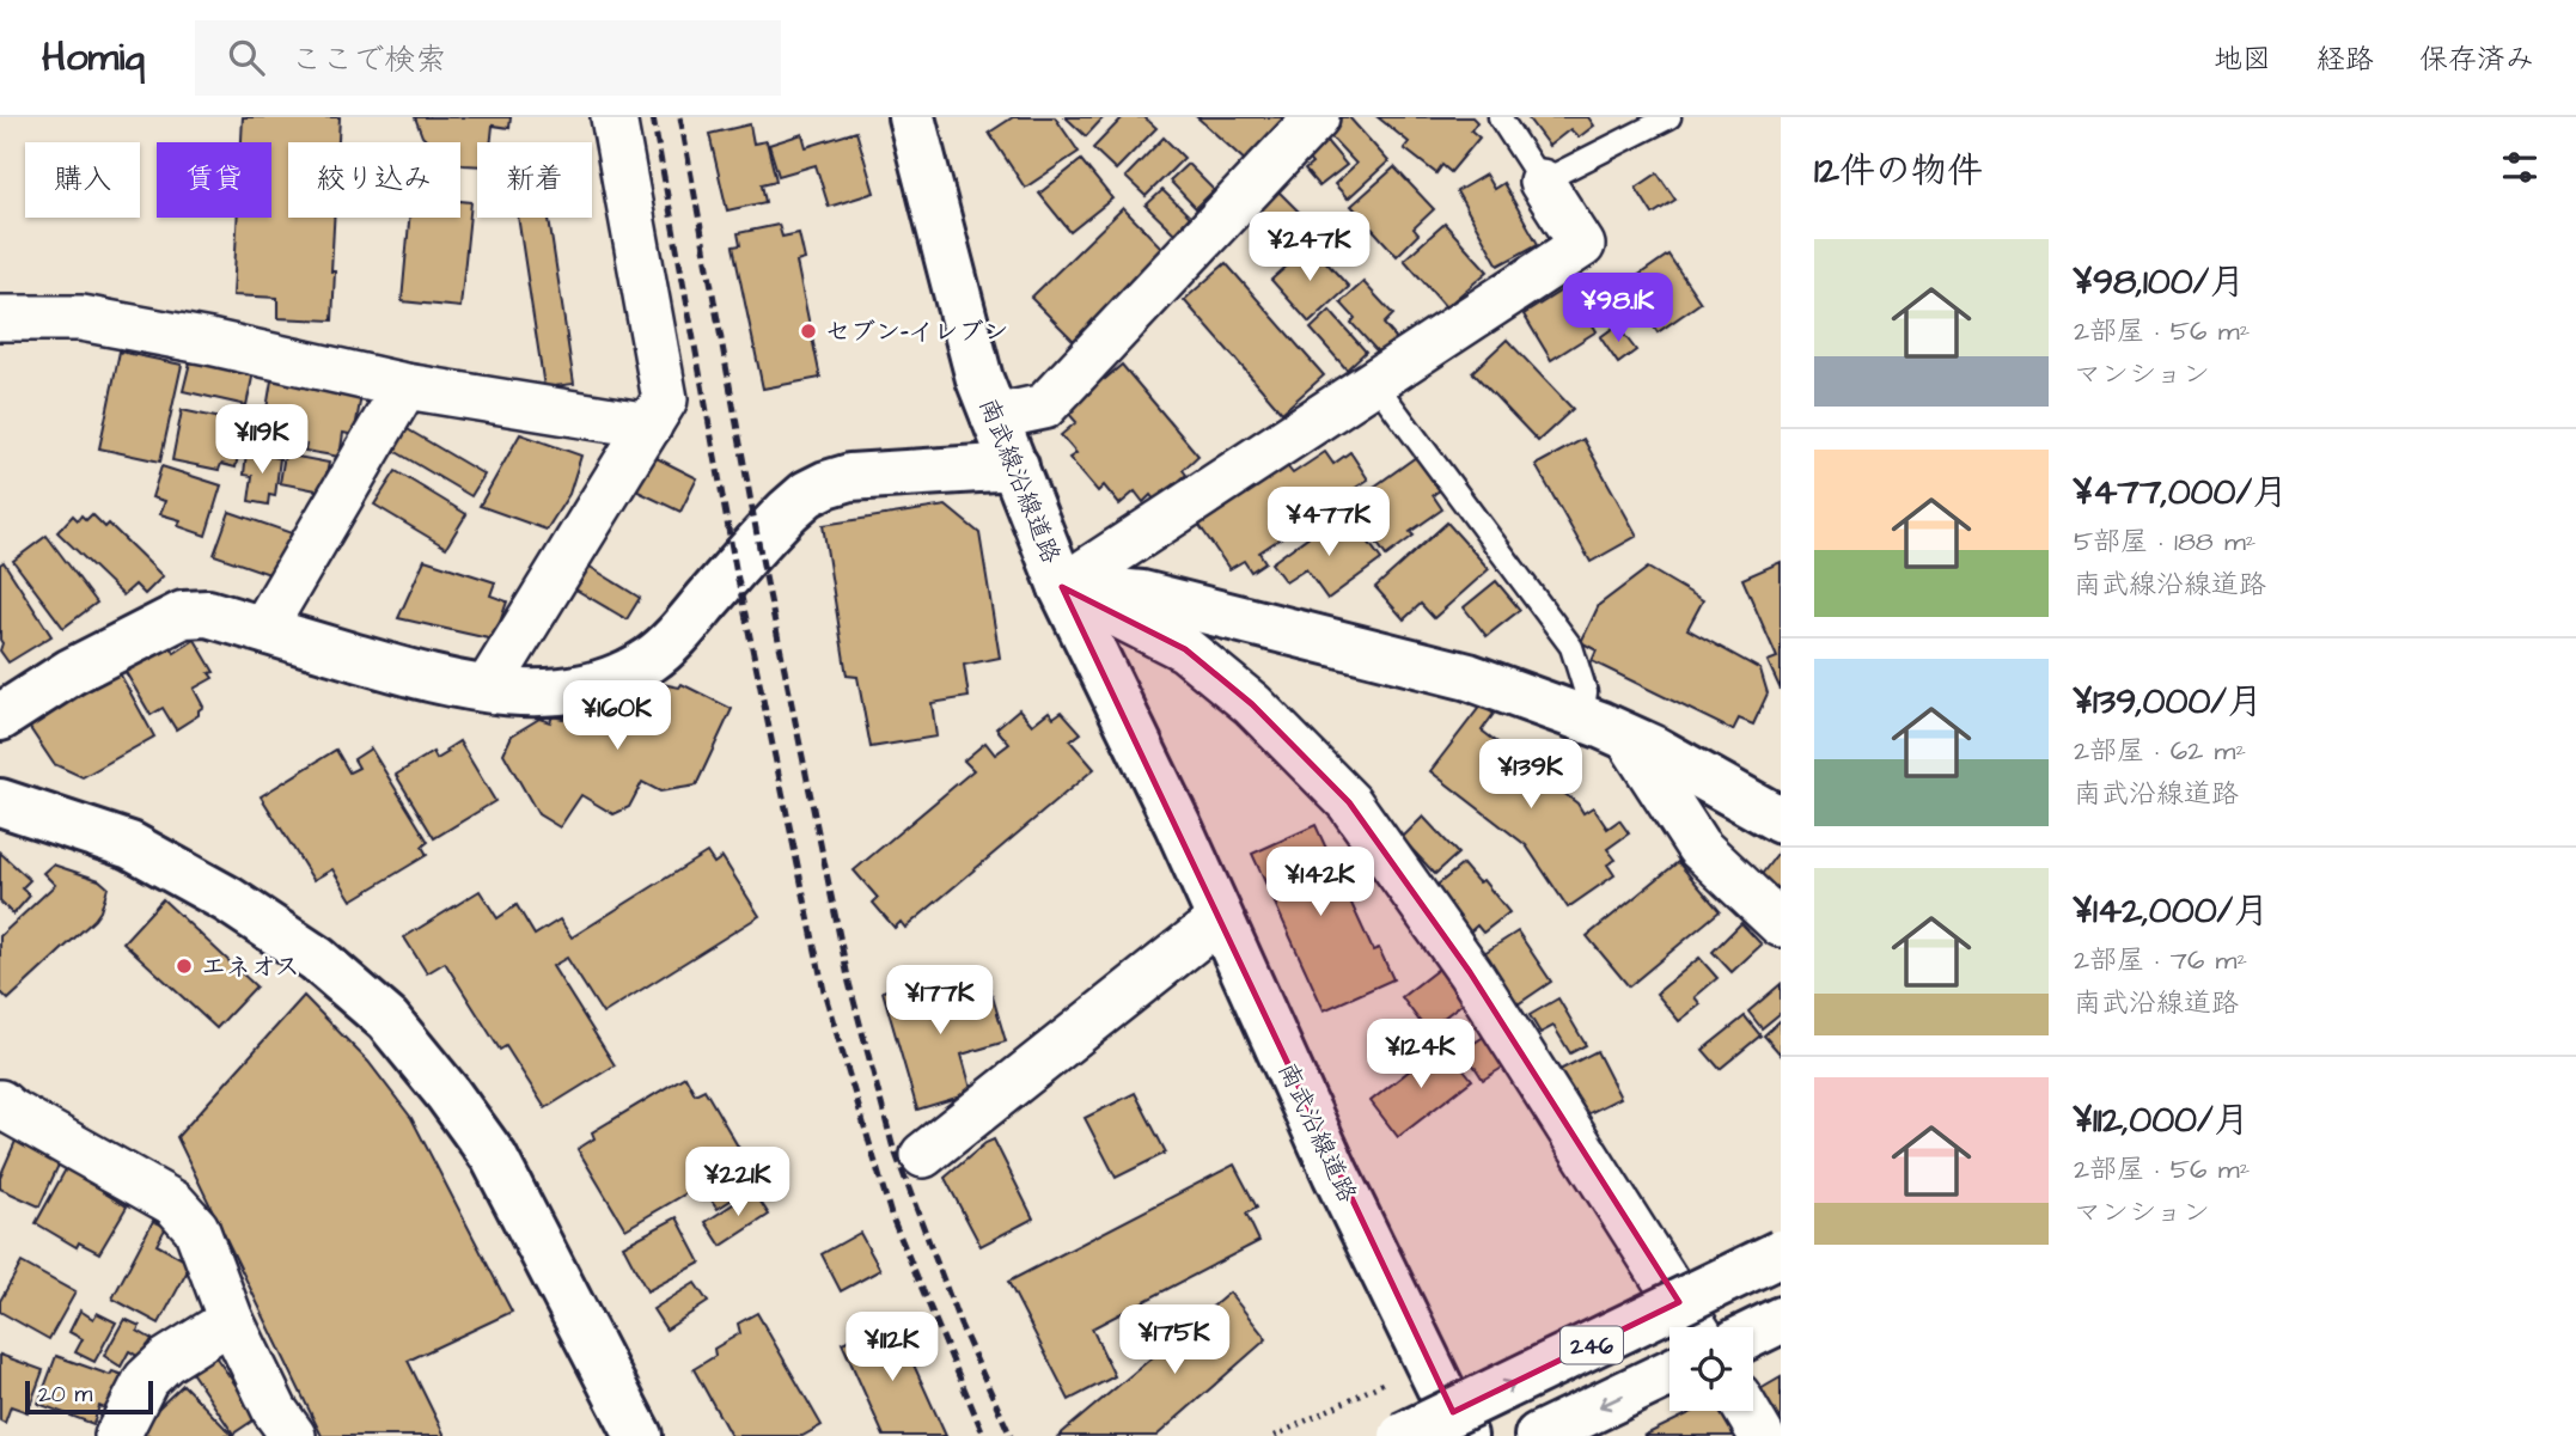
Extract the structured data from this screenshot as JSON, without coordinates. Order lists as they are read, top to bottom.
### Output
{
  "streets": {
    "main road": ["南武線沿線道路", "南武沿線道路", "246"]
  },
  "crossings": [
    ["南武線沿線道路", "南武沿線道路"]
  ],
  "places": ["セブン-イレブン", "エネオス"],
  "scale_bar": "20 m",
  "page": {
    "header": "Homiq",
    "search": "ここで検索",
    "nav": ["地図", "経路", "保存済み"],
    "heading": "12件の物件",
    "chip": [
      "購入",
      "賃貸",
      "絞り込み",
      "新着"
    ],
    "price": [
      "¥247K",
      "¥98.1K",
      "¥119K",
      "¥477K",
      "¥160K",
      "¥139K",
      "¥142K",
      "¥177K",
      "¥124K",
      "¥221K",
      "¥175K",
      "¥112K"
    ],
    "list": [
      {
        "name": "¥98,100/月",
        "note": "2部屋 · 56 m² · マンション"
      },
      {
        "name": "¥477,000/月",
        "note": "5部屋 · 188 m² · 南武線沿線道路"
      },
      {
        "name": "¥139,000/月",
        "note": "2部屋 · 62 m² · 南武沿線道路"
      },
      {
        "name": "¥142,000/月",
        "note": "2部屋 · 76 m² · 南武沿線道路"
      },
      {
        "name": "¥112,000/月",
        "note": "2部屋 · 56 m² · マンション"
      }
    ],
    "scale": "20 m"
  }
}
